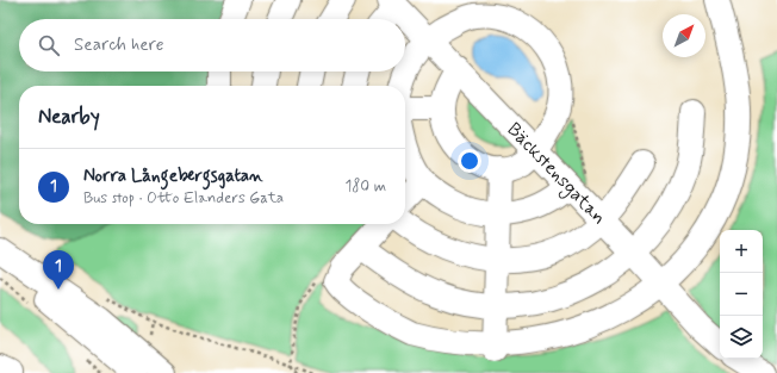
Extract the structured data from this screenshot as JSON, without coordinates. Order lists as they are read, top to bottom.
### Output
{
  "streets": {
    "street": ["Bäckstensgatan"]
  },
  "north": "top right",
  "page": {
    "search": "Search here",
    "heading": "Nearby",
    "list": [
      {
        "mark": "1",
        "name": "Norra Långebergsgatan",
        "note": "Bus stop · Otto Elanders Gata",
        "value": "180 m"
      }
    ],
    "map_buttons": ["+", "−"],
    "pins": "1"
  }
}
